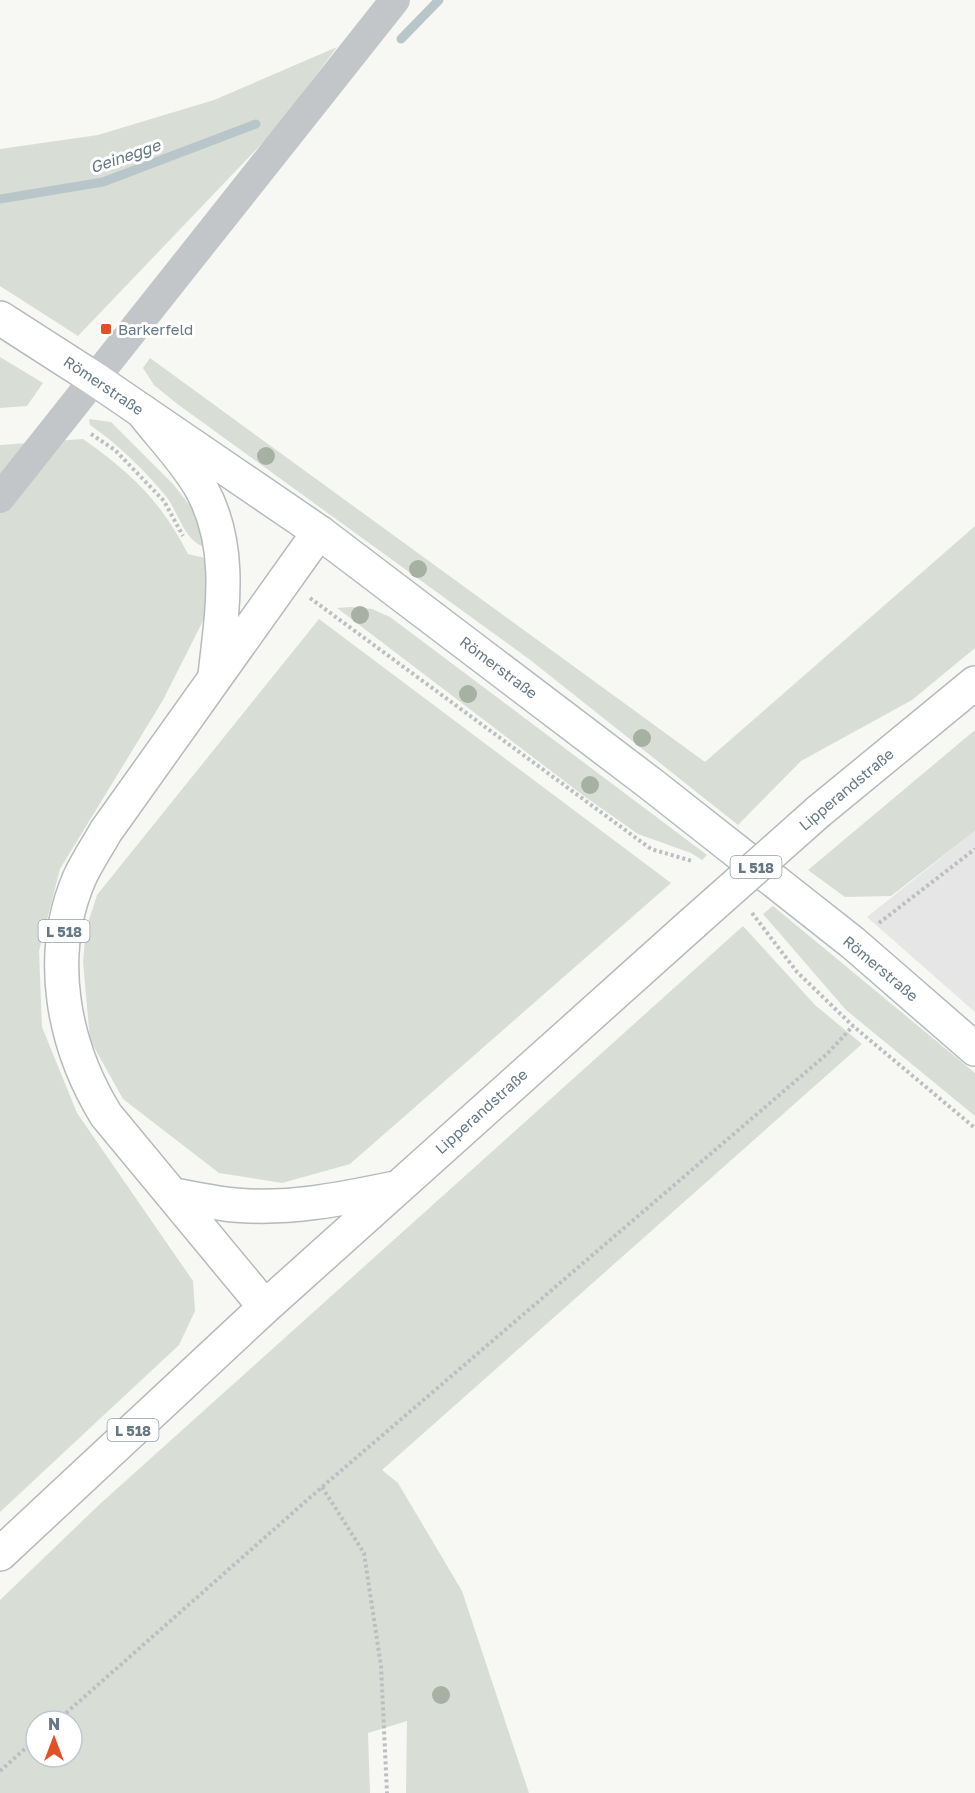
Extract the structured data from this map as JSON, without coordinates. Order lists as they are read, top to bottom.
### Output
{
  "streets": {
    "main road": ["Römerstraße", "Lipperandstraße", "L 518"]
  },
  "crossings": [
    ["Römerstraße", "L 518"],
    ["Lipperandstraße", "L 518"]
  ],
  "water": ["Geinegge"],
  "places": {
    "transit": ["Barkerfeld"]
  },
  "north": "top"
}
